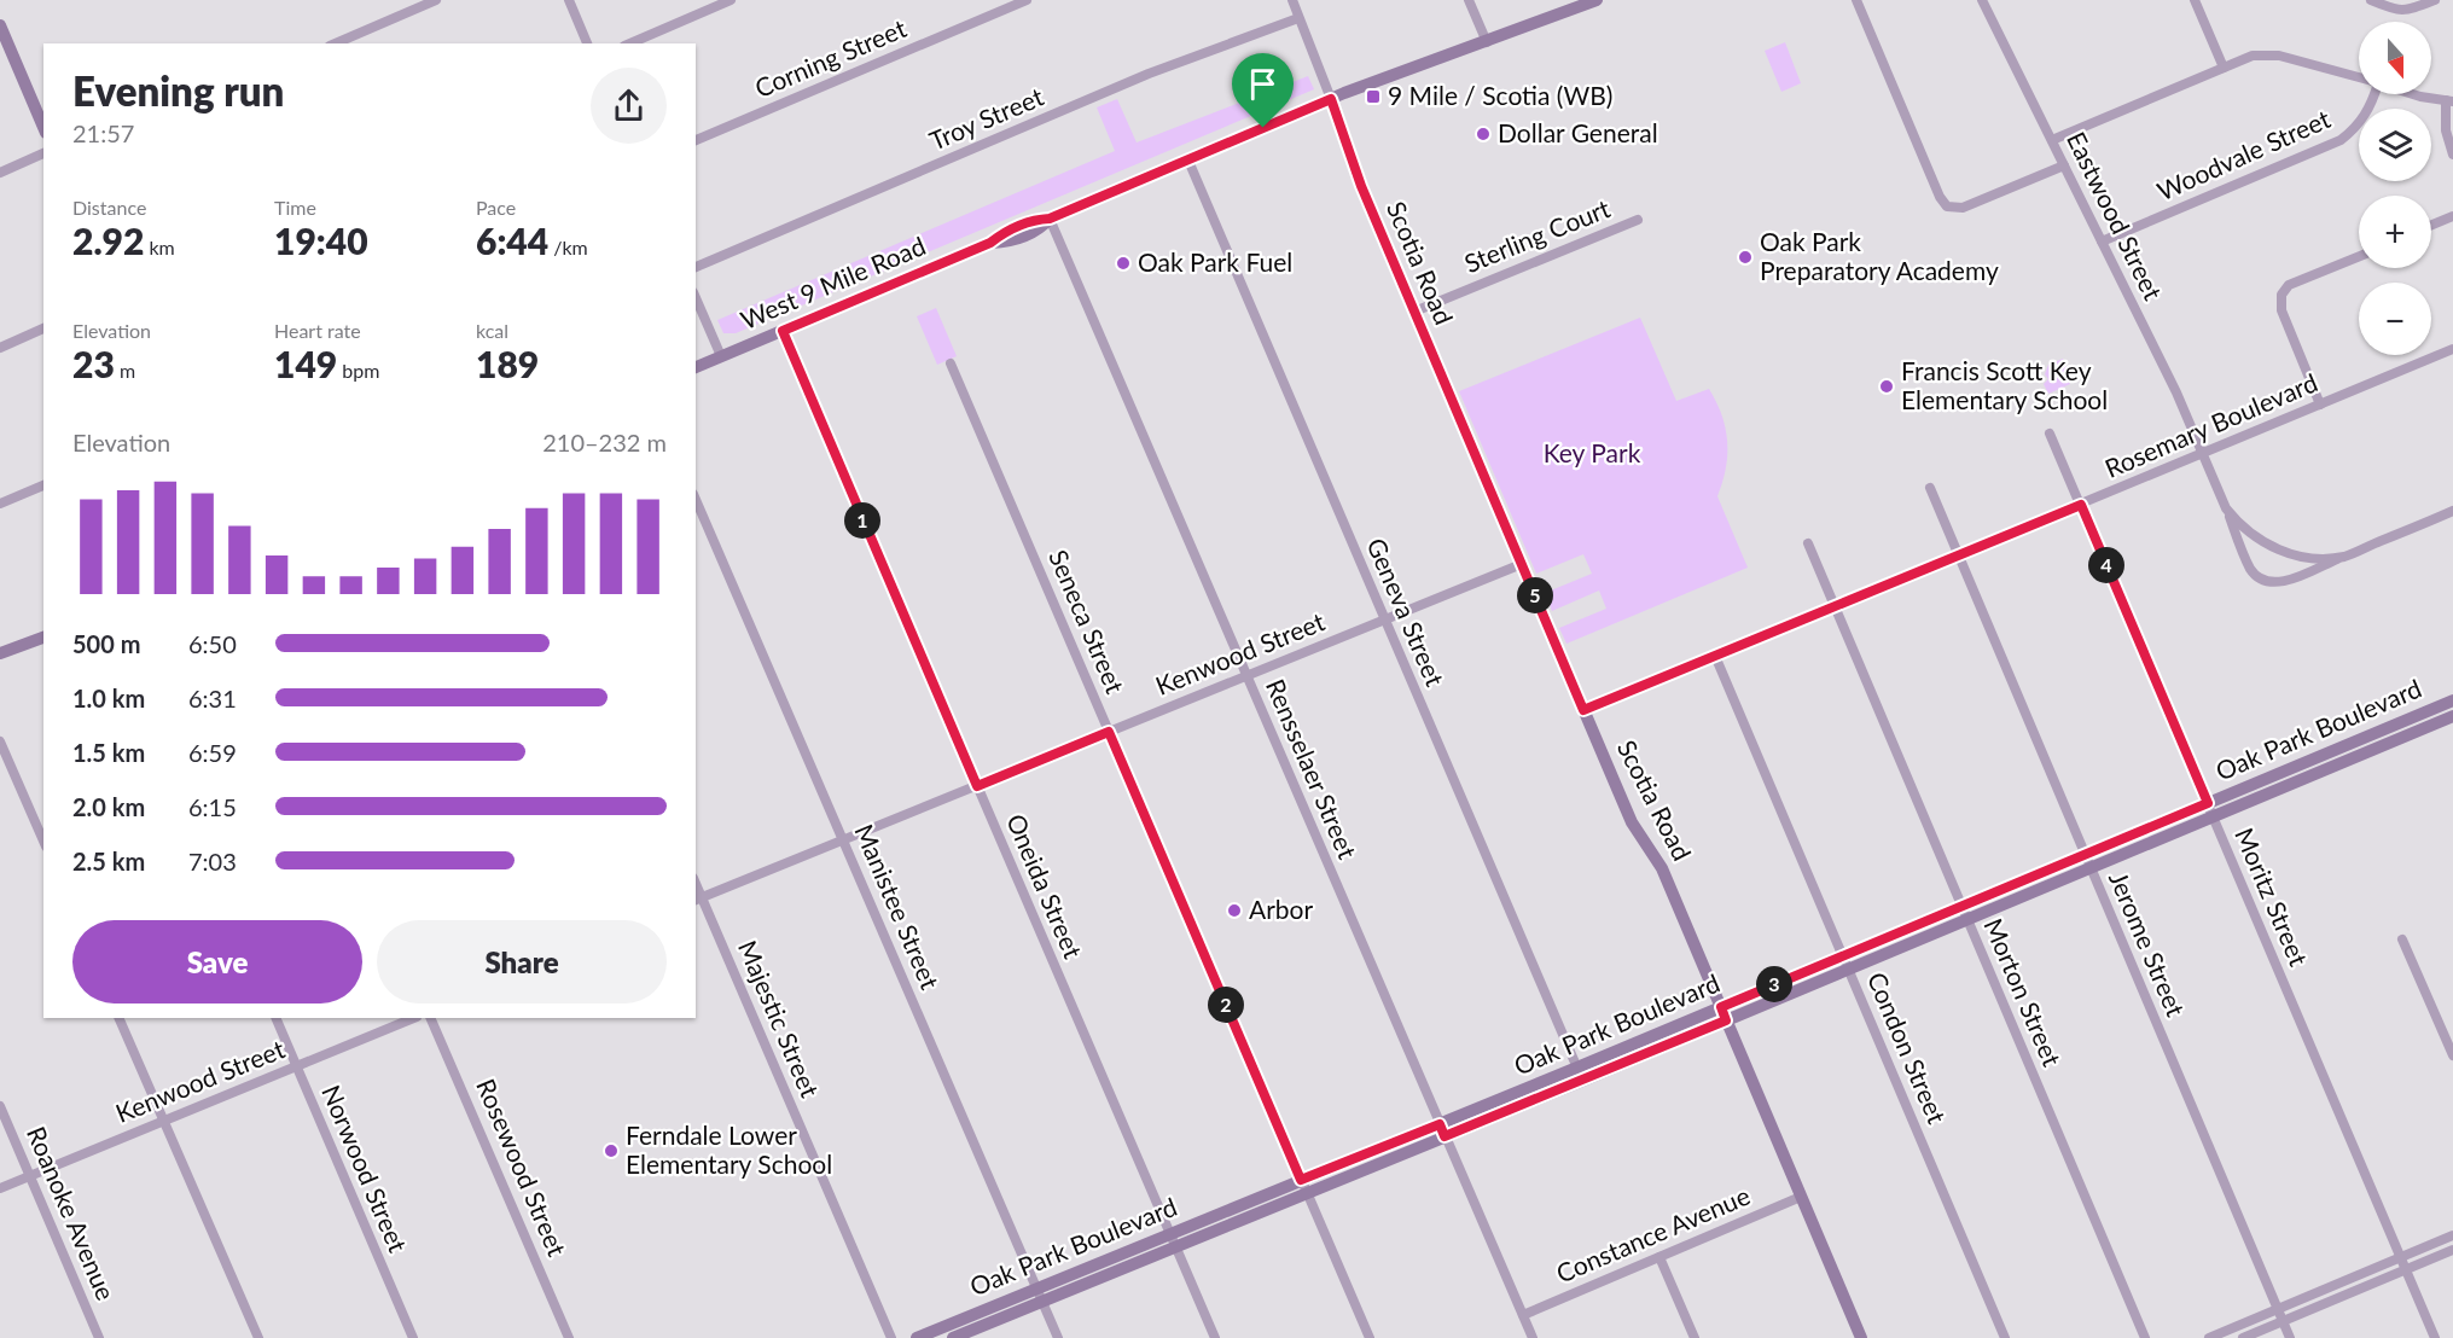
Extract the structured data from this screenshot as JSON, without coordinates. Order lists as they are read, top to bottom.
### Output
{
  "streets": {
    "street": [
      "Corning Street",
      "Troy Street",
      "Woodvale Street",
      "Eastwood Street",
      "Sterling Court",
      "Scotia Road",
      "West 9 Mile Road",
      "Rosemary Boulevard",
      "Geneva Street",
      "Seneca Street",
      "Kenwood Street",
      "Oak Park Boulevard",
      "Rensselaer Street",
      "Oneida Street",
      "Moritz Street",
      "Manistee Street",
      "Jerome Street",
      "Morton Street",
      "Majestic Street",
      "Condon Street",
      "Rosewood Street",
      "Norwood Street",
      "Roanoke Avenue",
      "Constance Avenue"
    ]
  },
  "crossings": [
    ["Troy Street", "Scotia Road"],
    ["Woodvale Street", "Eastwood Street"],
    ["Eastwood Street", "Rosemary Boulevard"],
    ["Sterling Court", "Scotia Road"],
    ["Scotia Road", "West 9 Mile Road"],
    ["Scotia Road", "Rosemary Boulevard"],
    ["Scotia Road", "Kenwood Street"],
    ["Scotia Road", "Oak Park Boulevard"],
    ["Scotia Road", "Constance Avenue"],
    ["West 9 Mile Road", "Geneva Street"],
    ["West 9 Mile Road", "Rensselaer Street"],
    ["West 9 Mile Road", "Oneida Street"],
    ["Rosemary Boulevard", "Moritz Street"],
    ["Rosemary Boulevard", "Jerome Street"],
    ["Rosemary Boulevard", "Morton Street"],
    ["Rosemary Boulevard", "Condon Street"],
    ["Geneva Street", "Kenwood Street"],
    ["Geneva Street", "Oak Park Boulevard"],
    ["Seneca Street", "Kenwood Street"],
    ["Seneca Street", "Oak Park Boulevard"],
    ["Kenwood Street", "Rensselaer Street"],
    ["Kenwood Street", "Oneida Street"],
    ["Kenwood Street", "Manistee Street"],
    ["Kenwood Street", "Majestic Street"],
    ["Kenwood Street", "Norwood Street"],
    ["Kenwood Street", "Roanoke Avenue"],
    ["Oak Park Boulevard", "Rensselaer Street"],
    ["Oak Park Boulevard", "Oneida Street"],
    ["Oak Park Boulevard", "Moritz Street"],
    ["Oak Park Boulevard", "Manistee Street"],
    ["Oak Park Boulevard", "Jerome Street"],
    ["Oak Park Boulevard", "Morton Street"],
    ["Oak Park Boulevard", "Condon Street"],
    ["Rensselaer Street", "Constance Avenue"]
  ],
  "parks": ["Key Park"],
  "places": {
    "transit": ["9 Mile / Scotia (WB)"],
    "other": [
      "Dollar General",
      "Oak Park Preparatory Academy",
      "Oak Park Fuel",
      "Francis Scott Key Elementary School",
      "Arbor",
      "Ferndale Lower Elementary School"
    ]
  },
  "north": "bottom",
  "page": {
    "map_buttons": ["+", "−"],
    "heading": ["Evening run", "21:57"],
    "stats": [
      ["Distance", "2.92 km"],
      ["Time", "19:40"],
      ["Pace", "6:44 /km"],
      ["Elevation", "23 m"],
      ["Heart rate", "149 bpm"],
      ["kcal", "189"]
    ],
    "chart": ["Elevation", "210–232 m"],
    "pins": [
      "1",
      "4",
      "5",
      "3",
      "2"
    ],
    "list": [
      {
        "name": "500 m",
        "note": "6:50"
      },
      {
        "name": "1.0 km",
        "note": "6:31"
      },
      {
        "name": "1.5 km",
        "note": "6:59"
      },
      {
        "name": "2.0 km",
        "note": "6:15"
      },
      {
        "name": "2.5 km",
        "note": "7:03"
      }
    ],
    "buttons": ["Save", "Share"]
  }
}
